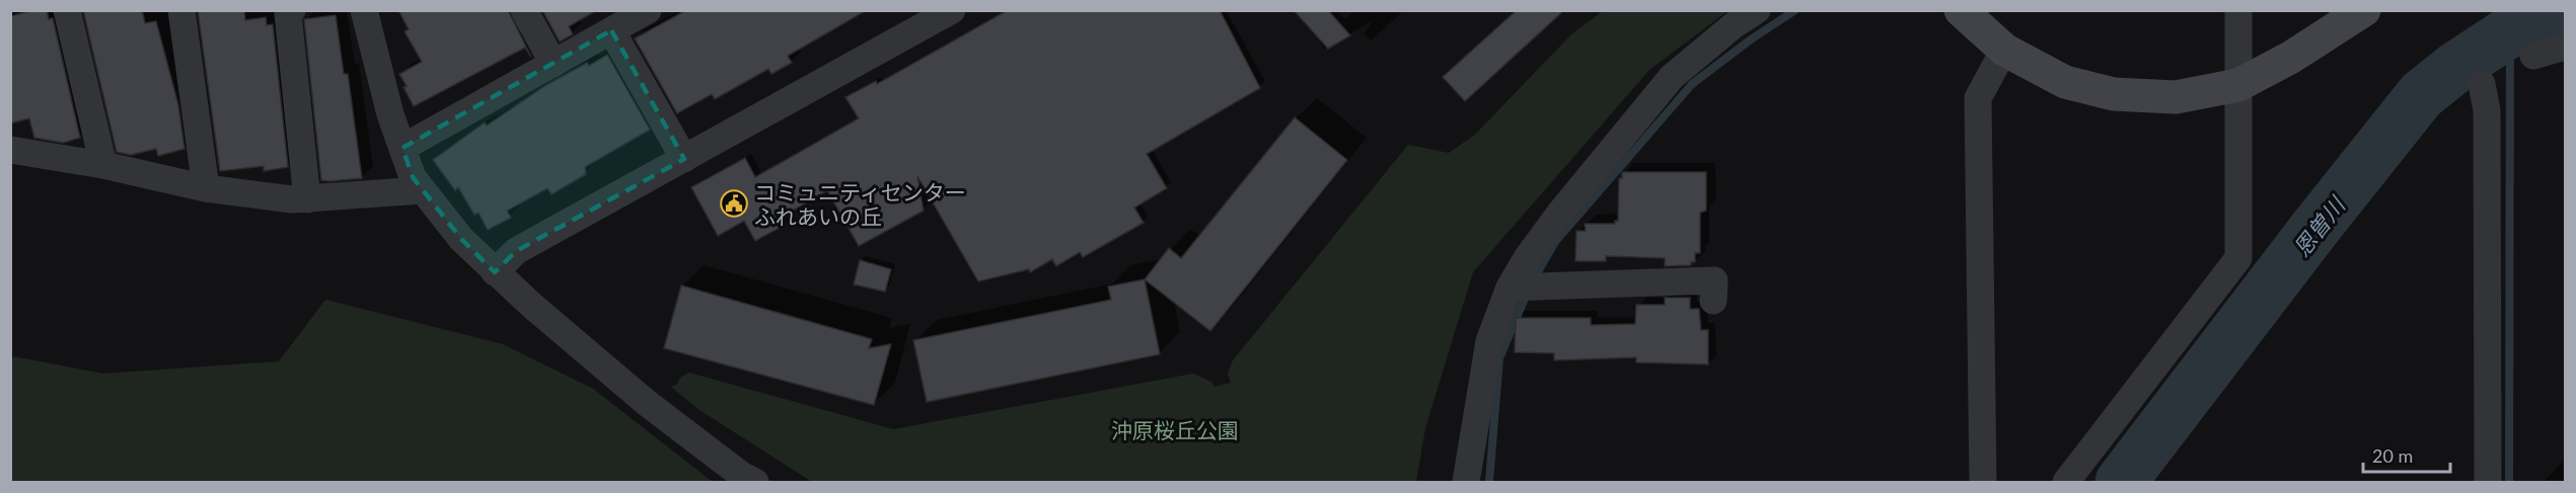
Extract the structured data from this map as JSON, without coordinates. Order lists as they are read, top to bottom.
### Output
{
  "water": ["恩曽川"],
  "parks": ["沖原桜丘公園"],
  "places": {
    "public building": ["コミュニティセンター ふれあいの丘"]
  },
  "scale_bar": "20 m"
}
